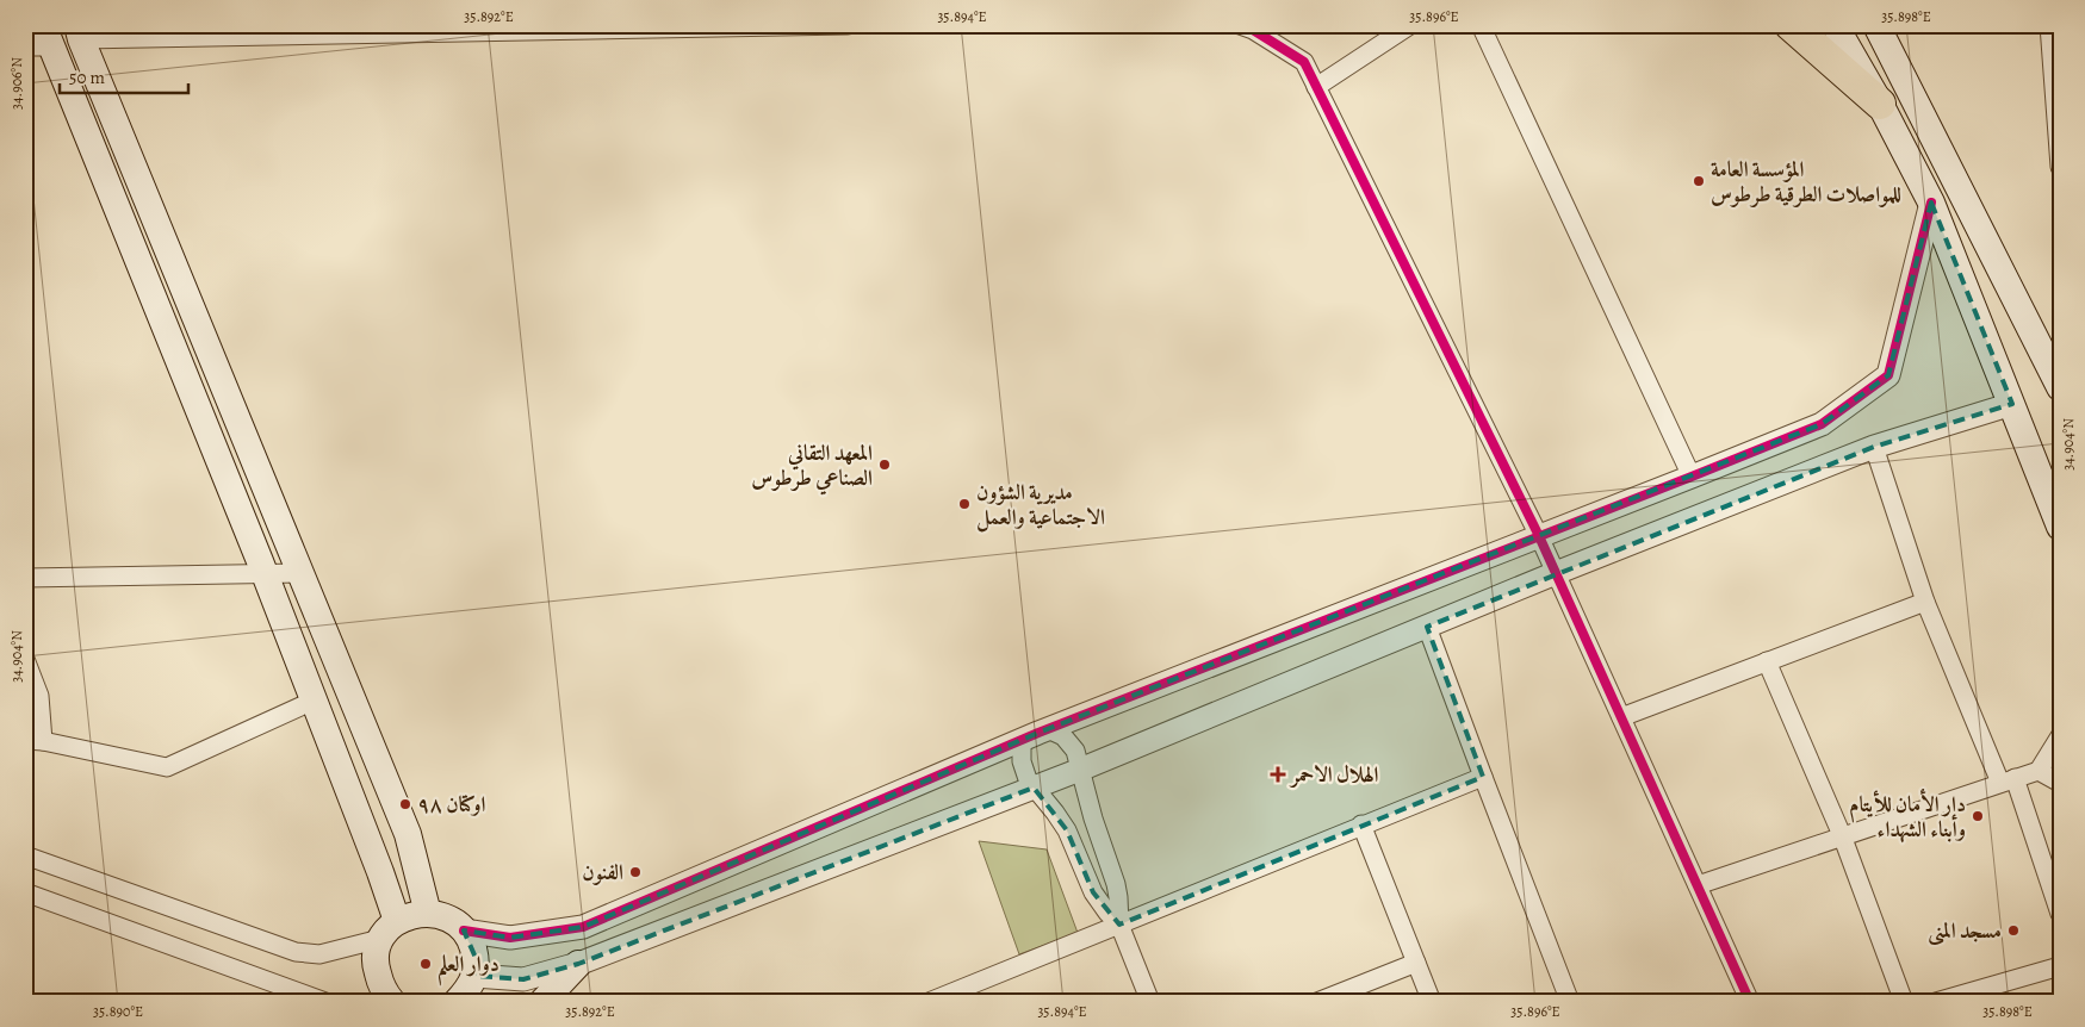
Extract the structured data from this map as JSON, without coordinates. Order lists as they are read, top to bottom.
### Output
{
  "places": {
    "other": [
      "المؤسسة العامة للمواصلات الطرقية طرطوس",
      "المعهد التقاني الصناعي طرطوس",
      "مديرية الشؤون الاجتماعية والعمل",
      "اوكتان ٩٨",
      "دار الأمان للأيتام وأبناء الشهداء",
      "الفنون",
      "مسجد المنى",
      "دوار العلم"
    ],
    "health": ["الهلال الاحمر"]
  },
  "scale_bar": "50 m",
  "coordinates": [
    "35.892°E",
    "35.894°E",
    "35.896°E",
    "35.898°E",
    "34.906°N",
    "34.904°N",
    "35.890°E"
  ]
}
